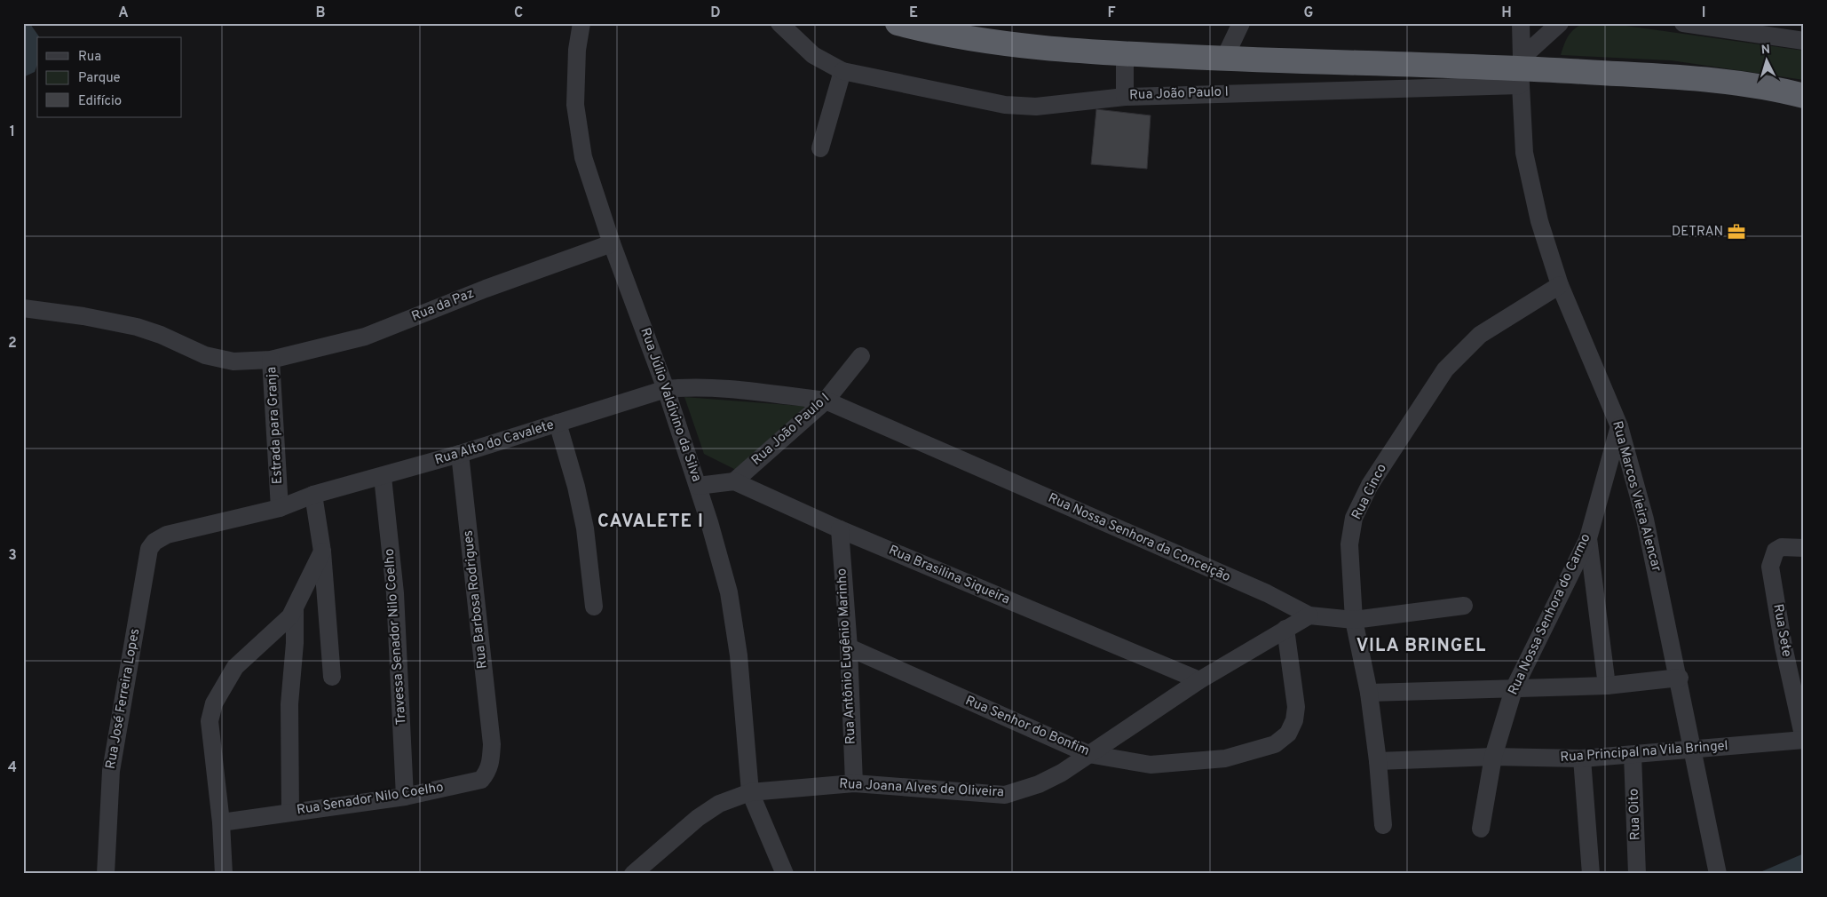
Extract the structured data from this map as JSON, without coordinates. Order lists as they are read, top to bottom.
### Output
{
  "streets": {
    "street": [
      "Rua João Paulo I",
      "Rua da Paz",
      "Rua Júlio Valdivino da Silva",
      "Estrada para Granja",
      "Rua Alto do Cavalete",
      "Rua Cinco",
      "Rua Marcos Vieira Alencar",
      "Rua Nossa Senhora da Conceição",
      "Rua Brasilina Siqueira",
      "Rua Barbosa Rodrigues",
      "Rua Nossa Senhora do Carmo",
      "Rua Sete",
      "Travessa Senador Nilo Coelho",
      "Rua Antônio Eugênio Marinho",
      "Rua José Ferreira Lopes",
      "Rua Senhor do Bonfim",
      "Rua Principal na Vila Bringel",
      "Rua Joana Alves de Oliveira",
      "Rua Senador Nilo Coelho",
      "Rua Oito"
    ]
  },
  "crossings": [
    ["Rua João Paulo I", "Rua Alto do Cavalete"],
    ["Rua João Paulo I", "Rua Marcos Vieira Alencar"],
    ["Rua João Paulo I", "Rua Nossa Senhora da Conceição"],
    ["Rua João Paulo I", "Rua Brasilina Siqueira"],
    ["Rua da Paz", "Rua Júlio Valdivino da Silva"],
    ["Rua da Paz", "Estrada para Granja"],
    ["Rua Júlio Valdivino da Silva", "Rua Alto do Cavalete"],
    ["Rua Júlio Valdivino da Silva", "Rua Joana Alves de Oliveira"],
    ["Estrada para Granja", "Rua Alto do Cavalete"],
    ["Rua Alto do Cavalete", "Rua Nossa Senhora da Conceição"],
    ["Rua Alto do Cavalete", "Rua Barbosa Rodrigues"],
    ["Rua Alto do Cavalete", "Travessa Senador Nilo Coelho"],
    ["Rua Alto do Cavalete", "Rua José Ferreira Lopes"],
    ["Rua Cinco", "Rua Marcos Vieira Alencar"],
    ["Rua Cinco", "Rua Nossa Senhora da Conceição"],
    ["Rua Cinco", "Rua Principal na Vila Bringel"],
    ["Rua Marcos Vieira Alencar", "Rua Nossa Senhora do Carmo"],
    ["Rua Marcos Vieira Alencar", "Rua Principal na Vila Bringel"],
    ["Rua Nossa Senhora da Conceição", "Rua Joana Alves de Oliveira"],
    ["Rua Brasilina Siqueira", "Rua Antônio Eugênio Marinho"],
    ["Rua Brasilina Siqueira", "Rua Joana Alves de Oliveira"],
    ["Rua Barbosa Rodrigues", "Rua Senador Nilo Coelho"],
    ["Rua Nossa Senhora do Carmo", "Rua Principal na Vila Bringel"],
    ["Rua Sete", "Rua Principal na Vila Bringel"],
    ["Travessa Senador Nilo Coelho", "Rua Senador Nilo Coelho"],
    ["Rua Antônio Eugênio Marinho", "Rua Senhor do Bonfim"],
    ["Rua Antônio Eugênio Marinho", "Rua Joana Alves de Oliveira"],
    ["Rua Senhor do Bonfim", "Rua Joana Alves de Oliveira"],
    ["Rua Principal na Vila Bringel", "Rua Oito"]
  ],
  "districts": ["CAVALETE I", "VILA BRINGEL"],
  "places": {
    "office": ["DETRAN"]
  },
  "legend": ["Rua", "Parque", "Edifício"],
  "north": "top",
  "grid": {
    "columns": [
      "A",
      "B",
      "C",
      "D",
      "E",
      "F",
      "G",
      "H",
      "I"
    ],
    "rows": [
      "1",
      "2",
      "3",
      "4"
    ]
  }
}
